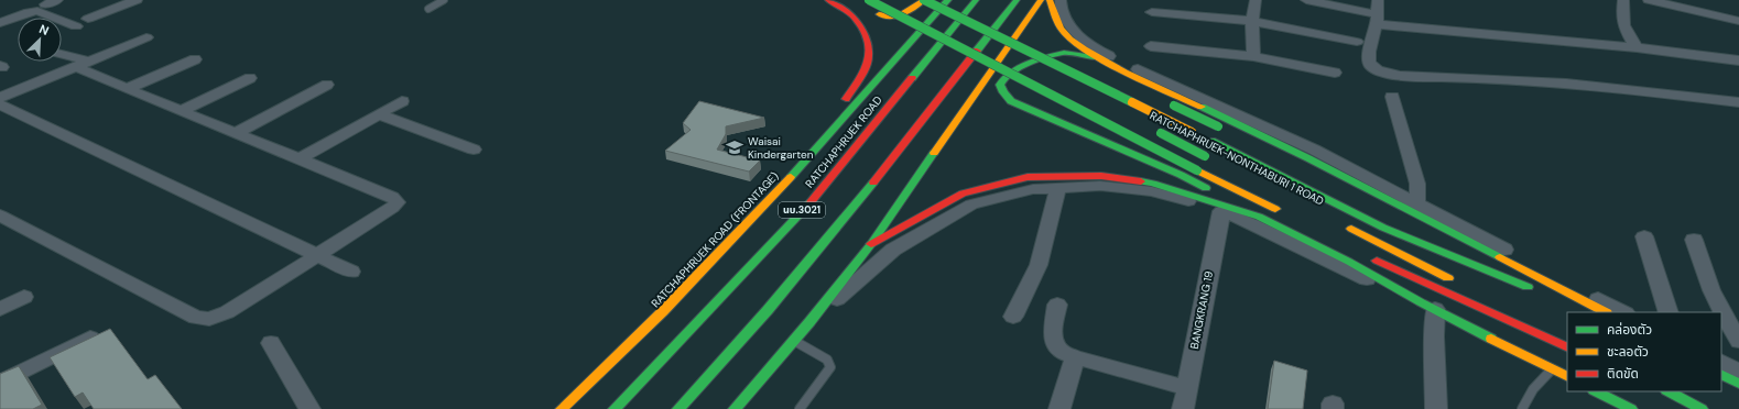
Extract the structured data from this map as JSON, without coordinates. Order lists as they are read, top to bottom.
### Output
{
  "streets": {
    "main road": [
      "RATCHAPHRUEK ROAD",
      "RATCHAPHRUEK-NONTHABURI 1 ROAD",
      "นบ.3021",
      "RATCHAPHRUEK ROAD (FRONTAGE)"
    ],
    "street": ["BANGKRANG 19"]
  },
  "places": {
    "school or university": ["Waisai Kindergarten"]
  },
  "legend": ["คล่องตัว", "ชะลอตัว", "ติดขัด"],
  "north": "top right"
}
